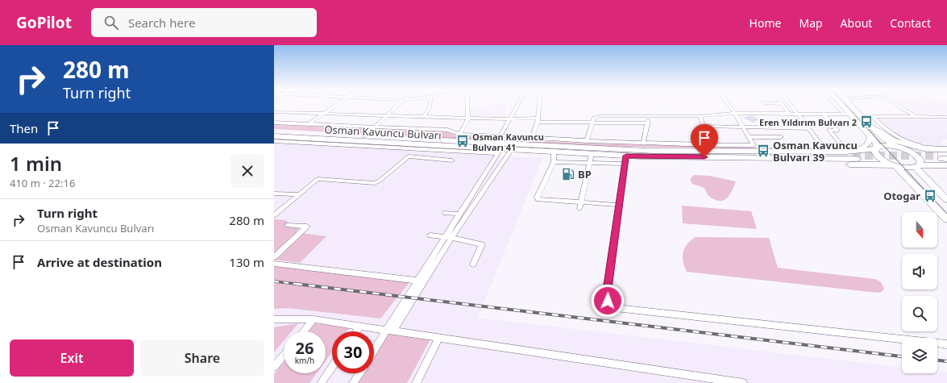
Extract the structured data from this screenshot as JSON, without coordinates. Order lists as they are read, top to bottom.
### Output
{
  "streets": {
    "main road": ["Osman Kavuncu Bulvarı"]
  },
  "places": {
    "bus stop": [
      "Eren Yıldırım Bulvarı 2",
      "Osman Kavuncu Bulvarı 41",
      "Osman Kavuncu Bulvarı 39",
      "Otogar"
    ],
    "fuel station": ["BP"]
  },
  "north": "bottom",
  "page": {
    "header": "GoPilot",
    "search": "Search here",
    "nav": [
      "Home",
      "Map",
      "About",
      "Contact"
    ],
    "turn": ["280 m", "Turn right"],
    "then": "Then",
    "heading": ["1 min", "410 m · 22:16"],
    "list": [
      {
        "name": "Turn right",
        "note": "Osman Kavuncu Bulvarı",
        "value": "280 m"
      },
      {
        "name": "Arrive at destination",
        "value": "130 m"
      }
    ],
    "speed": "26 km/h",
    "limit": "30",
    "buttons": ["Exit", "Share"]
  }
}
